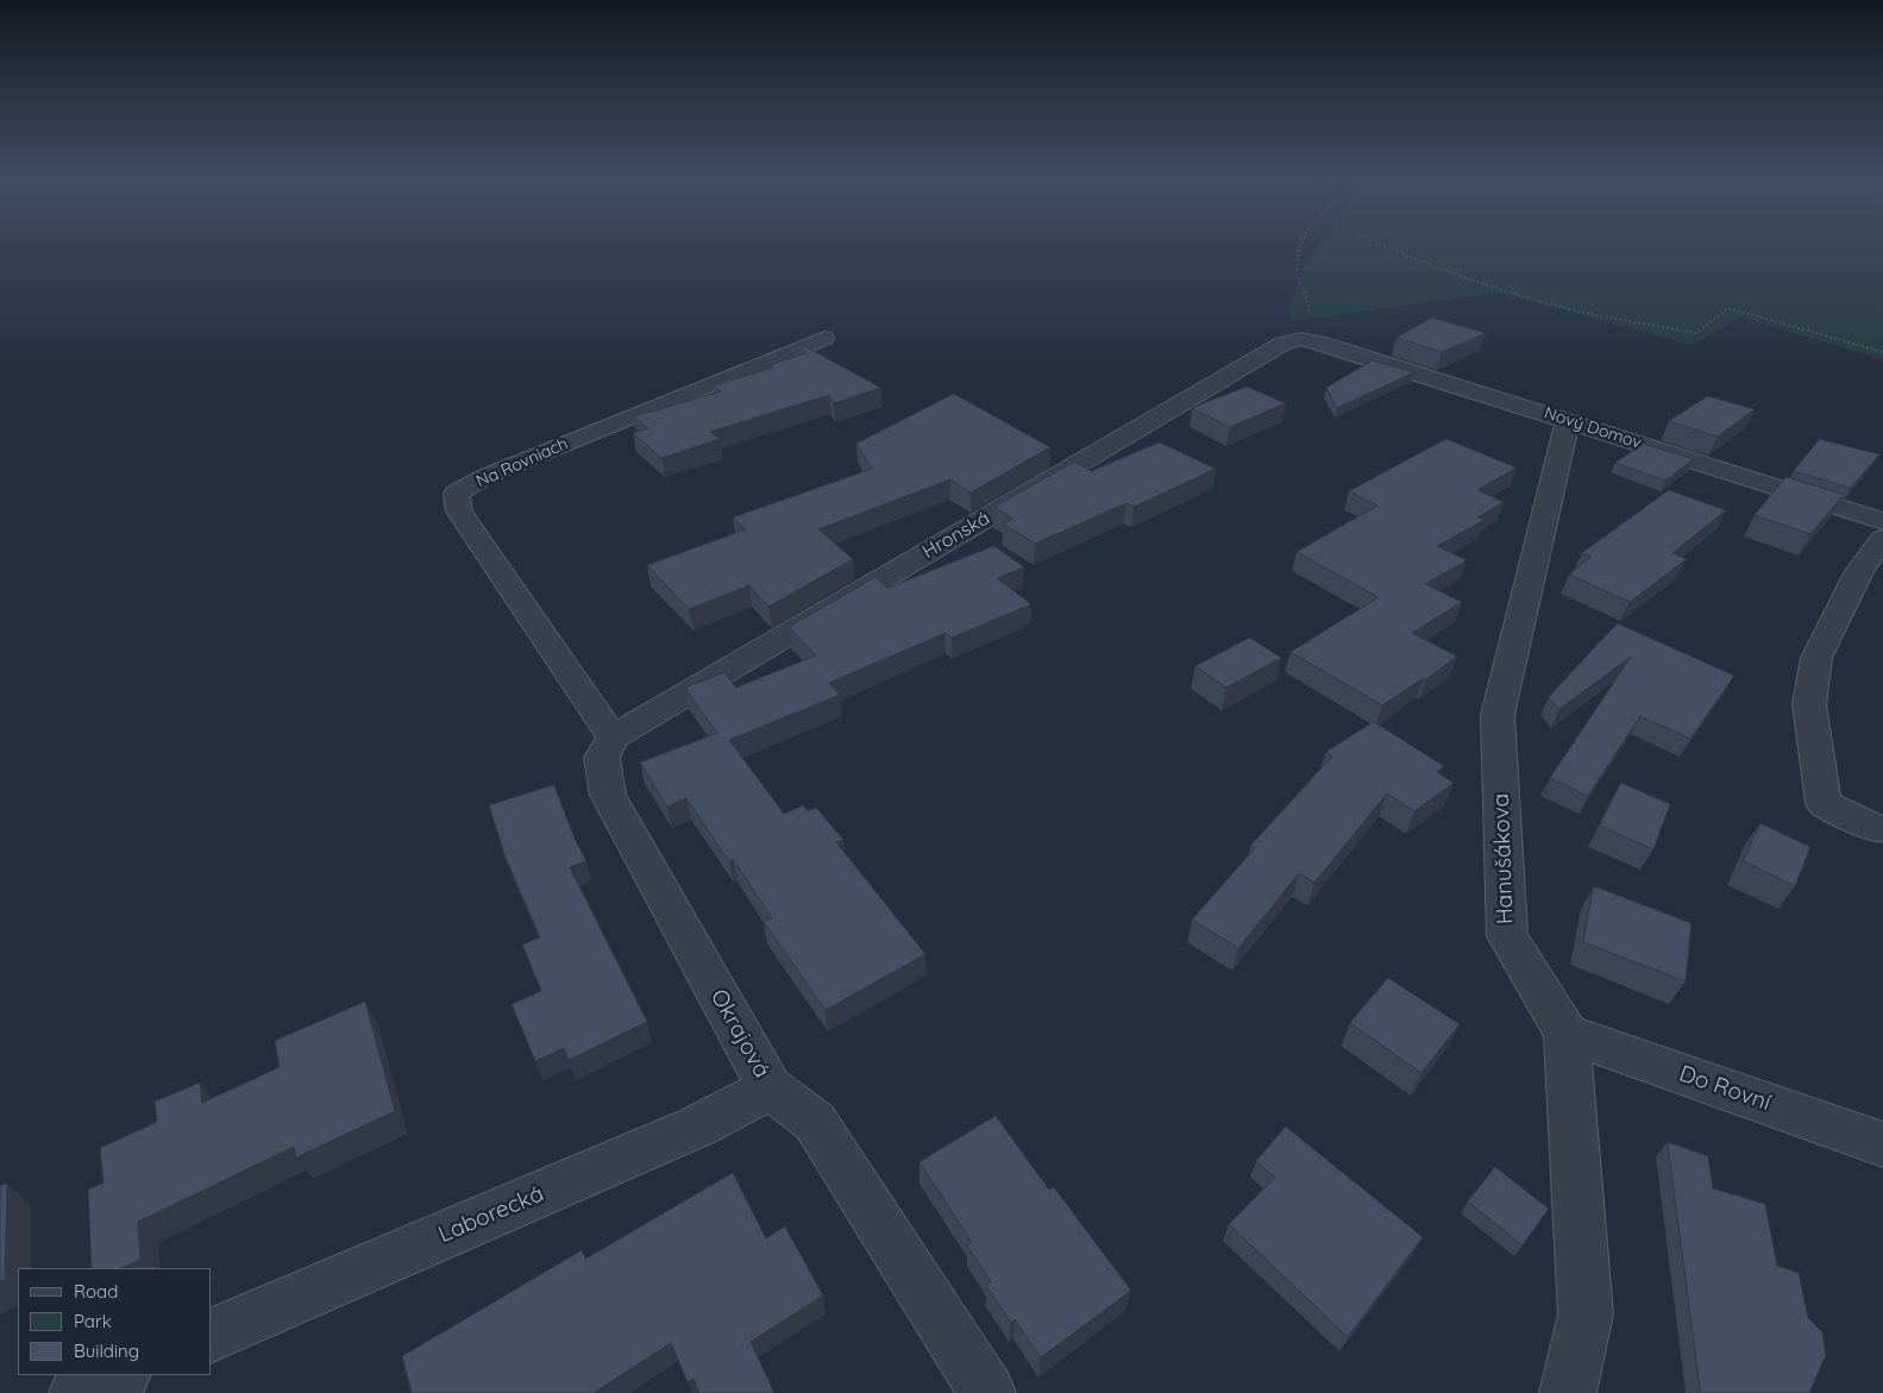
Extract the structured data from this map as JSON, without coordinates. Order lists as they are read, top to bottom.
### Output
{
  "streets": {
    "street": [
      "Nový Domov",
      "Na Rovniach",
      "Hronská",
      "Hanušákova",
      "Okrajová",
      "Do Rovní",
      "Laborecká"
    ]
  },
  "crossings": [
    ["Nový Domov", "Hronská"],
    ["Nový Domov", "Hanušákova"],
    ["Na Rovniach", "Hronská"],
    ["Na Rovniach", "Okrajová"],
    ["Hronská", "Okrajová"],
    ["Hanušákova", "Do Rovní"],
    ["Okrajová", "Laborecká"]
  ],
  "legend": ["Road", "Park", "Building"]
}
